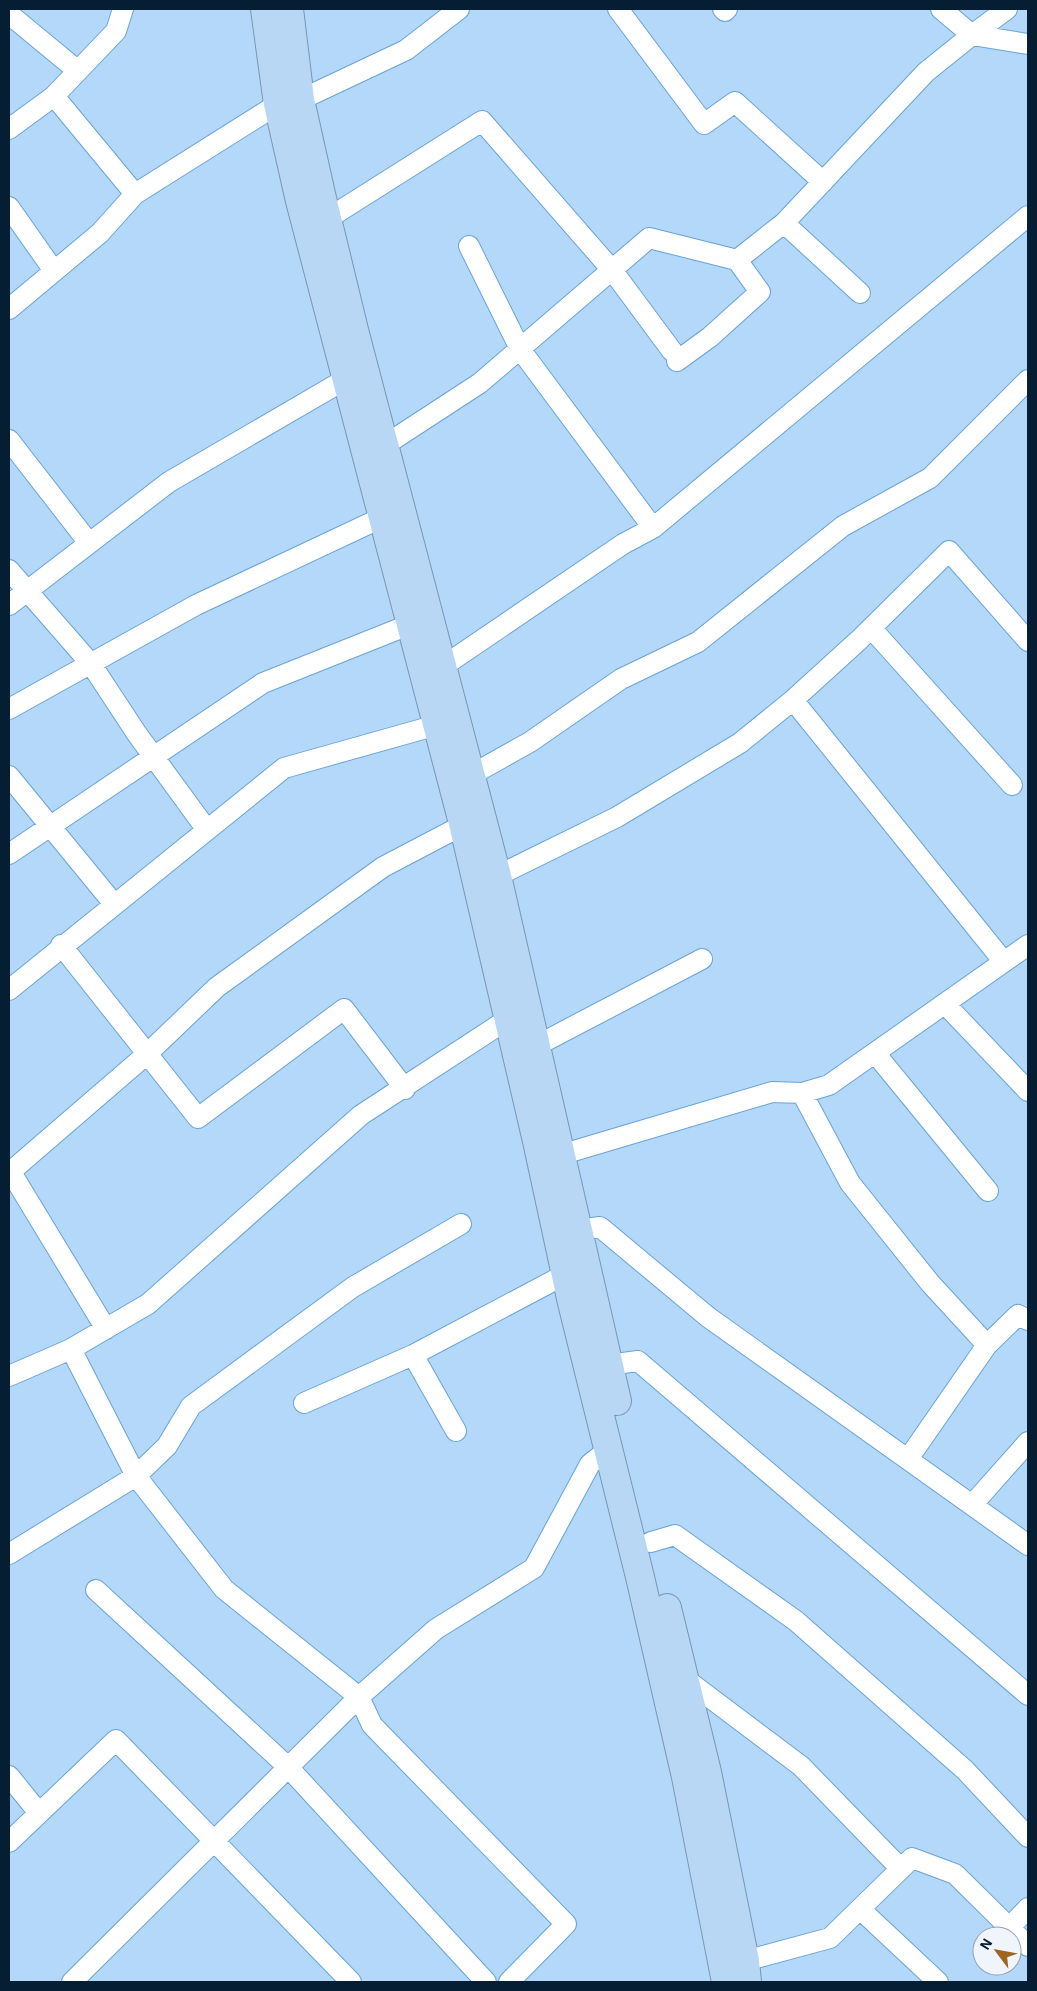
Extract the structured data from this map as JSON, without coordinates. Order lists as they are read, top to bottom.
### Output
{
  "north": "top left"
}
